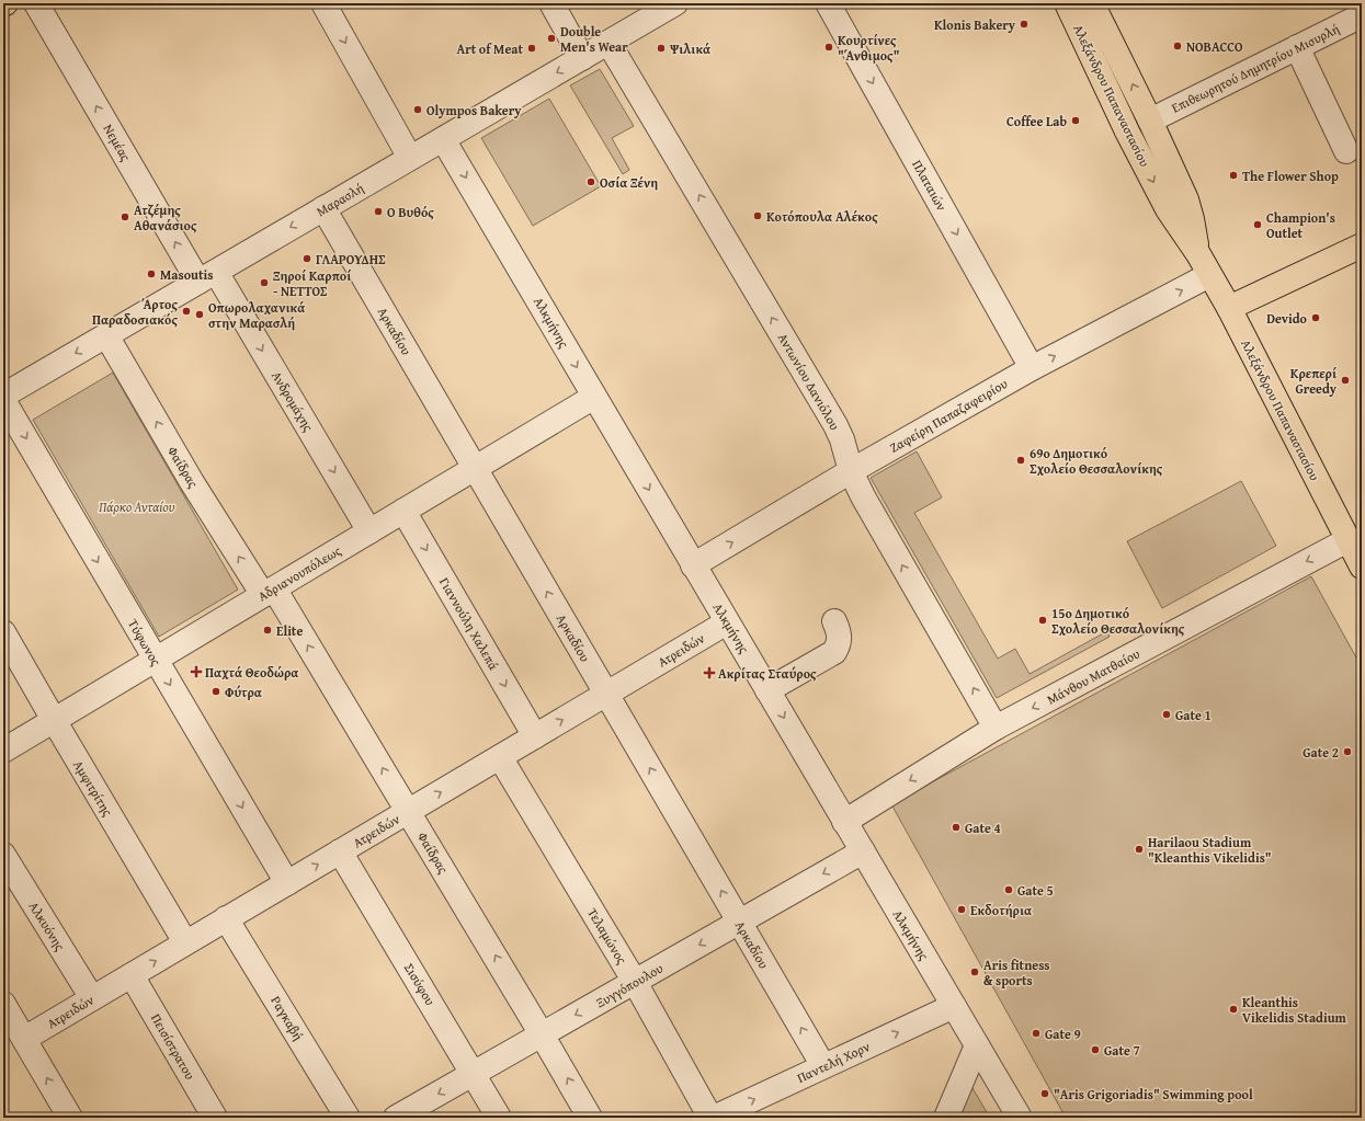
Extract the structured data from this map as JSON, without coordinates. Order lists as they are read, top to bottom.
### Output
{
  "streets": {
    "main road": ["Αλεξάνδρου Παπαναστασίου"],
    "street": [
      "Επιθεωρητού Δημητρίου Μισυρλή",
      "Νεμέας",
      "Πλαταιών",
      "Μαρασλή",
      "Αλκμήνης",
      "Αρκαδίου",
      "Αντωνίου Δανιόλου",
      "Ανδρομάχης",
      "Ζαφείρη Παπαζαφειρίου",
      "Φαίδρας",
      "Αδριανουπόλεως",
      "Γιαννούλη Χαλεπά",
      "Τύφωνος",
      "Ατρειδών",
      "Μάνθου Ματθαίου",
      "Αμφιτρίτης",
      "Αλκυόνης",
      "Τελαμώνος",
      "Σισύφου",
      "Ξυγγόπουλου",
      "Ραγκαβή",
      "Πεισίστρατου",
      "Παντελή Χορν"
    ]
  },
  "crossings": [
    ["Επιθεωρητού Δημητρίου Μισυρλή", "Αλεξάνδρου Παπαναστασίου"],
    ["Αλεξάνδρου Παπαναστασίου", "Ζαφείρη Παπαζαφειρίου"],
    ["Αλεξάνδρου Παπαναστασίου", "Μάνθου Ματθαίου"],
    ["Νεμέας", "Μαρασλή"],
    ["Νεμέας", "Ανδρομάχης"],
    ["Πλαταιών", "Ζαφείρη Παπαζαφειρίου"],
    ["Μαρασλή", "Αλκμήνης"],
    ["Μαρασλή", "Αρκαδίου"],
    ["Μαρασλή", "Αντωνίου Δανιόλου"],
    ["Μαρασλή", "Ανδρομάχης"],
    ["Μαρασλή", "Φαίδρας"],
    ["Αλκμήνης", "Ζαφείρη Παπαζαφειρίου"],
    ["Αλκμήνης", "Αδριανουπόλεως"],
    ["Αλκμήνης", "Ατρειδών"],
    ["Αλκμήνης", "Μάνθου Ματθαίου"],
    ["Αλκμήνης", "Ξυγγόπουλου"],
    ["Αλκμήνης", "Παντελή Χορν"],
    ["Αρκαδίου", "Αδριανουπόλεως"],
    ["Αρκαδίου", "Ατρειδών"],
    ["Αρκαδίου", "Ξυγγόπουλου"],
    ["Αρκαδίου", "Παντελή Χορν"],
    ["Αντωνίου Δανιόλου", "Ζαφείρη Παπαζαφειρίου"],
    ["Αντωνίου Δανιόλου", "Μάνθου Ματθαίου"],
    ["Ανδρομάχης", "Αδριανουπόλεως"],
    ["Φαίδρας", "Αδριανουπόλεως"],
    ["Φαίδρας", "Ατρειδών"],
    ["Φαίδρας", "Ξυγγόπουλου"],
    ["Αδριανουπόλεως", "Γιαννούλη Χαλεπά"],
    ["Αδριανουπόλεως", "Τύφωνος"],
    ["Αδριανουπόλεως", "Αμφιτρίτης"],
    ["Γιαννούλη Χαλεπά", "Ατρειδών"],
    ["Τύφωνος", "Ατρειδών"],
    ["Ατρειδών", "Αμφιτρίτης"],
    ["Ατρειδών", "Αλκυόνης"],
    ["Ατρειδών", "Τελαμώνος"],
    ["Ατρειδών", "Σισύφου"],
    ["Ατρειδών", "Ραγκαβή"],
    ["Ατρειδών", "Πεισίστρατου"],
    ["Τελαμώνος", "Ξυγγόπουλου"],
    ["Τελαμώνος", "Παντελή Χορν"],
    ["Σισύφου", "Ξυγγόπουλου"]
  ],
  "one_way": [
    "Νεμέας",
    "Πλαταιών",
    "Μαρασλή",
    "Αλκμήνης",
    "Αρκαδίου",
    "Αντωνίου Δανιόλου",
    "Ανδρομάχης",
    "Ζαφείρη Παπαζαφειρίου",
    "Φαίδρας",
    "Γιαννούλη Χαλεπά",
    "Τύφωνος",
    "Ατρειδών",
    "Μάνθου Ματθαίου",
    "Ξυγγόπουλου",
    "Παντελή Χορν"
  ],
  "parks": ["Πάρκο Ανταίου"],
  "places": {
    "other": [
      "Klonis Bakery",
      "Double Men's Wear",
      "NOBACCO",
      "Κουρτίνες \"Άνθιμος\"",
      "Art of Meat",
      "Ψιλικά",
      "Olympos Bakery",
      "Coffee Lab",
      "The Flower Shop",
      "Οσία Ξένη",
      "Ο Βυθός",
      "Κοτόπουλα Αλέκος",
      "Ατζέμης Αθανάσιος",
      "Champion's Outlet",
      "ΓΛΑΡΟΥΔΗΣ",
      "Masoutis",
      "Ξηροί Καρποί - ΝΕΤΤΟΣ",
      "Άρτος Παραδοσιακός",
      "Οπωρολαχανικά στην Μαρασλή",
      "Devido",
      "Κρεπερί Greedy",
      "69ο Δημοτικό Σχολείο Θεσσαλονίκης",
      "15ο Δημοτικό Σχολείο Θεσσαλονίκης",
      "Elite",
      "Φύτρα",
      "Gate 1",
      "Gate 2",
      "Gate 4",
      "Harilaou Stadium \"Kleanthis Vikelidis\"",
      "Gate 5",
      "Εκδοτήρια",
      "Aris fitness & sports",
      "Kleanthis Vikelidis Stadium",
      "Gate 9",
      "Gate 7",
      "\"Aris Grigoriadis\" Swimming pool"
    ],
    "health": ["Παχτά Θεοδώρα", "Ακρίτας Σταύρος"]
  }
}
